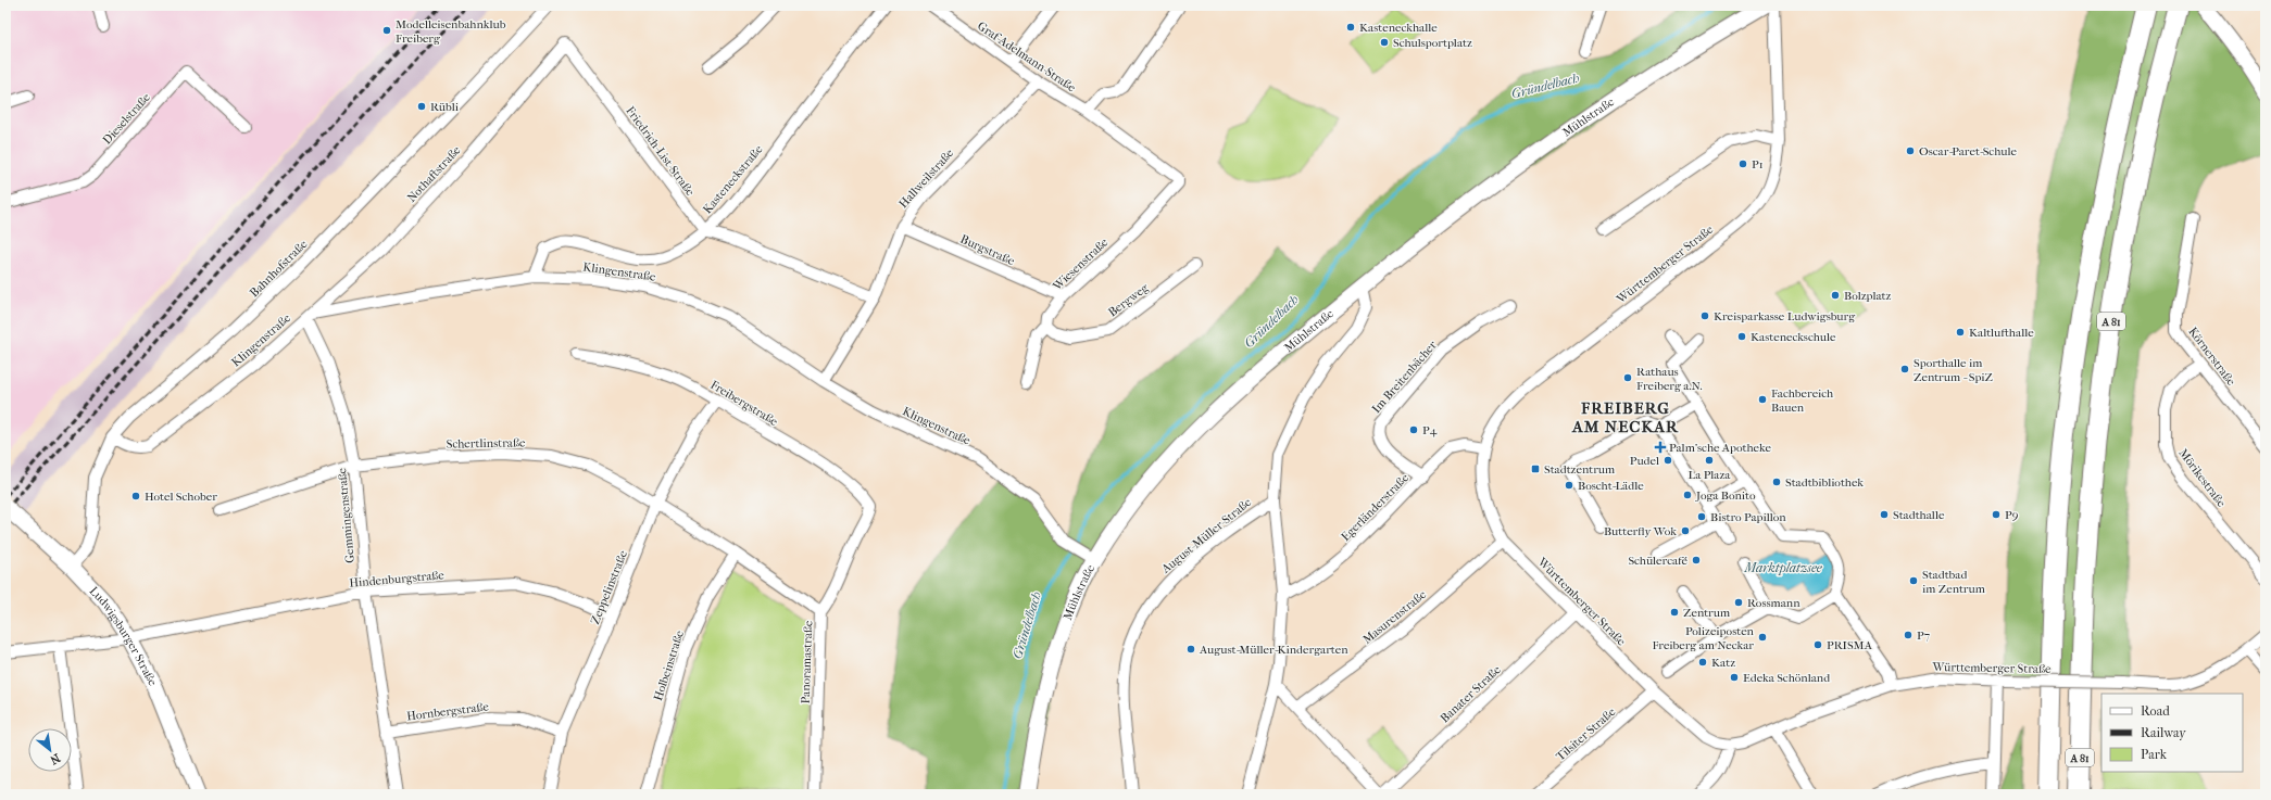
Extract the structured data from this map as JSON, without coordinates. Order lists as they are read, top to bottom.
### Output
{
  "streets": {
    "highway": ["A 81"],
    "main road": ["Mühlstraße", "Ludwigsburger Straße"],
    "street": [
      "Graf-Adelmann-Straße",
      "Dieselstraße",
      "Friedrich-List-Straße",
      "Nothaftstraße",
      "Hallweilstraße",
      "Kasteneckstraße",
      "Burgstraße",
      "Wiesenstraße",
      "Württemberger Straße",
      "Bahnhofstraße",
      "Klingenstraße",
      "Bergweg",
      "Körnerstraße",
      "Im Breitenbächer",
      "Freibergstraße",
      "Schertlinstraße",
      "Mörikestraße",
      "Egerländerstraße",
      "Gemmingenstraße",
      "August-Müller-Straße",
      "Hindenburgstraße",
      "Zeppelinstraße",
      "Masurenstraße",
      "Panoramastraße",
      "Holbeinstraße",
      "Banater Straße",
      "Hornbergstraße",
      "Tilsiter Straße"
    ]
  },
  "crossings": [
    ["Graf-Adelmann-Straße", "Hallweilstraße"],
    ["Graf-Adelmann-Straße", "Wiesenstraße"],
    ["Mühlstraße", "Klingenstraße"],
    ["Friedrich-List-Straße", "Nothaftstraße"],
    ["Friedrich-List-Straße", "Kasteneckstraße"],
    ["Nothaftstraße", "Klingenstraße"],
    ["Nothaftstraße", "Gemmingenstraße"],
    ["Hallweilstraße", "Burgstraße"],
    ["Hallweilstraße", "Klingenstraße"],
    ["Kasteneckstraße", "Klingenstraße"],
    ["Burgstraße", "Wiesenstraße"],
    ["Wiesenstraße", "Bergweg"],
    ["Württemberger Straße", "Egerländerstraße"],
    ["Württemberger Straße", "Masurenstraße"],
    ["Württemberger Straße", "Banater Straße"],
    ["Württemberger Straße", "Tilsiter Straße"],
    ["Bahnhofstraße", "Klingenstraße"],
    ["Bahnhofstraße", "Ludwigsburger Straße"],
    ["Klingenstraße", "Gemmingenstraße"],
    ["Körnerstraße", "Mörikestraße"],
    ["Im Breitenbächer", "Egerländerstraße"],
    ["Freibergstraße", "Zeppelinstraße"],
    ["Freibergstraße", "Panoramastraße"],
    ["Schertlinstraße", "Gemmingenstraße"],
    ["Schertlinstraße", "Zeppelinstraße"],
    ["Schertlinstraße", "Panoramastraße"],
    ["Schertlinstraße", "Holbeinstraße"],
    ["Gemmingenstraße", "Hindenburgstraße"],
    ["Gemmingenstraße", "Hornbergstraße"],
    ["Hindenburgstraße", "Zeppelinstraße"],
    ["Hindenburgstraße", "Ludwigsburger Straße"],
    ["Zeppelinstraße", "Hornbergstraße"]
  ],
  "districts": ["FREIBERG AM NECKAR"],
  "water": ["Gründelbach", "Marktplatzsee"],
  "places": {
    "other": [
      "Kasteneckhalle",
      "Modelleisenbahnklub Freiberg",
      "Schulsportplatz",
      "Rübli",
      "Oscar-Paret-Schule",
      "P1",
      "Bolzplatz",
      "Kreisparkasse Ludwigsburg",
      "Kaltlufthalle",
      "Kasteneckschule",
      "Sporthalle im Zentrum - SpiZ",
      "Rathaus Freiberg a.N.",
      "Fachbereich Bauen",
      "P4",
      "Pudel",
      "La Plaza",
      "Stadtbibliothek",
      "Boscht-Lädle",
      "Joga Bonito",
      "Hotel Schober",
      "Stadthalle",
      "P9",
      "Bistro Papillon",
      "Butterfly Wok",
      "Schülercafé",
      "Stadtbad im Zentrum",
      "Rossmann",
      "Zentrum",
      "P7",
      "Polizeiposten Freiberg am Neckar",
      "PRISMA",
      "August-Müller-Kindergarten",
      "Katz",
      "Edeka Schönland"
    ],
    "health": ["Palm'sche Apotheke"],
    "transit": ["Stadtzentrum"]
  },
  "legend": ["Road", "Railway", "Park"],
  "north": "bottom right"
}
